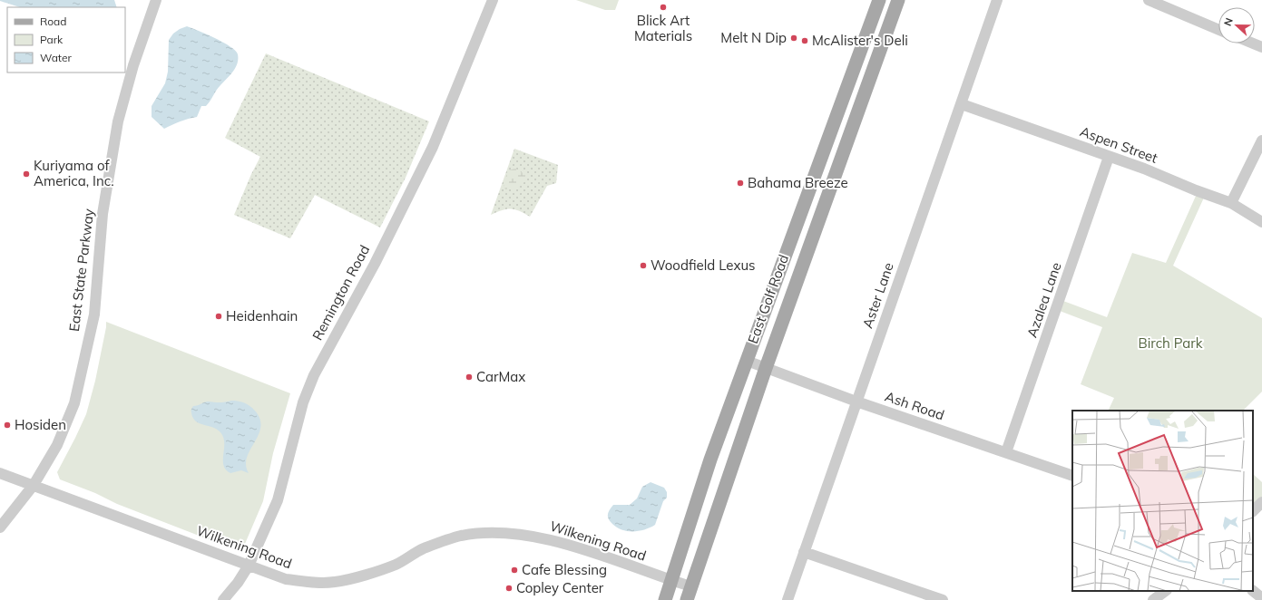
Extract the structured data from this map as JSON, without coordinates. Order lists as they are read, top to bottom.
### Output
{
  "streets": {
    "main road": ["East Golf Road"],
    "street": [
      "Aspen Street",
      "East State Parkway",
      "Remington Road",
      "Aster Lane",
      "Azalea Lane",
      "Ash Road",
      "Wilkening Road"
    ]
  },
  "crossings": [
    ["Aspen Street", "Aster Lane"],
    ["Aspen Street", "Azalea Lane"],
    ["East State Parkway", "Wilkening Road"],
    ["Remington Road", "Wilkening Road"],
    ["Aster Lane", "Ash Road"],
    ["East Golf Road", "Ash Road"],
    ["East Golf Road", "Wilkening Road"],
    ["Azalea Lane", "Ash Road"]
  ],
  "parks": ["Birch Park"],
  "places": [
    "Blick Art Materials",
    "Melt N Dip",
    "McAlister's Deli",
    "Kuriyama of America, Inc.",
    "Bahama Breeze",
    "Woodfield Lexus",
    "Heidenhain",
    "CarMax",
    "Hosiden",
    "Cafe Blessing",
    "Copley Center"
  ],
  "legend": ["Road", "Park", "Water"],
  "north": "left"
}
